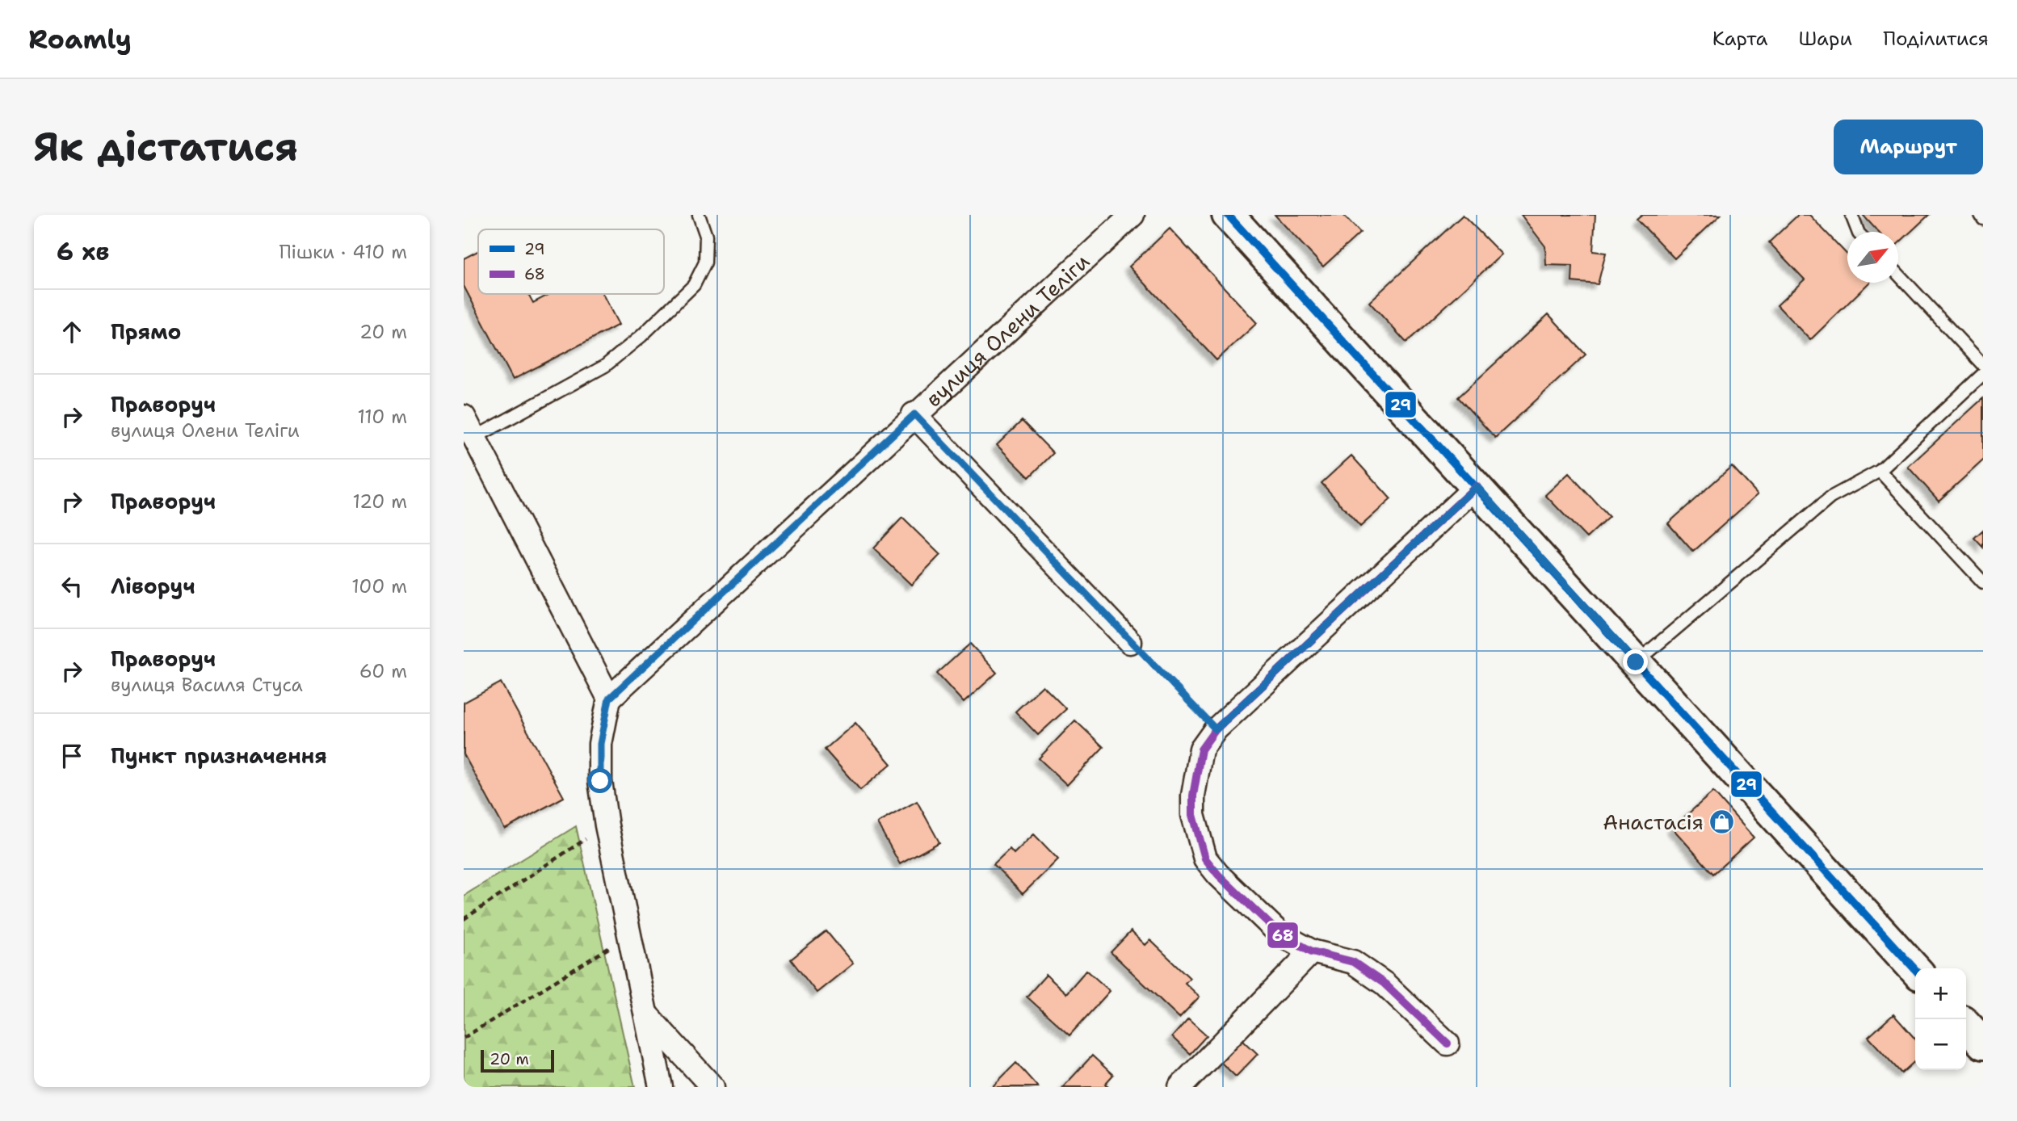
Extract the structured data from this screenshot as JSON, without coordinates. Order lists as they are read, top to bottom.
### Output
{
  "streets": {
    "street": ["вулиця Олени Теліги"]
  },
  "places": {
    "shop": ["Анастасія"]
  },
  "lines": ["transit line 29", "transit line 68"],
  "legend": ["29", "68"],
  "scale_bar": "20 m",
  "north": "top right",
  "page": {
    "header": "Roamly",
    "nav": ["Карта", "Шари", "Поділитися"],
    "buttons": "Маршрут",
    "title": "Як дістатися",
    "heading": ["6 хв", "Пішки · 410 m"],
    "list": [
      ["Прямо", "20 m"],
      ["Праворуч", "вулиця Олени Теліги", "110 m"],
      ["Праворуч", "120 m"],
      ["Ліворуч", "100 m"],
      ["Праворуч", "вулиця Василя Стуса", "60 m"],
      "Пункт призначення"
    ],
    "map_buttons": ["+", "−"],
    "scale": "20 m"
  }
}
